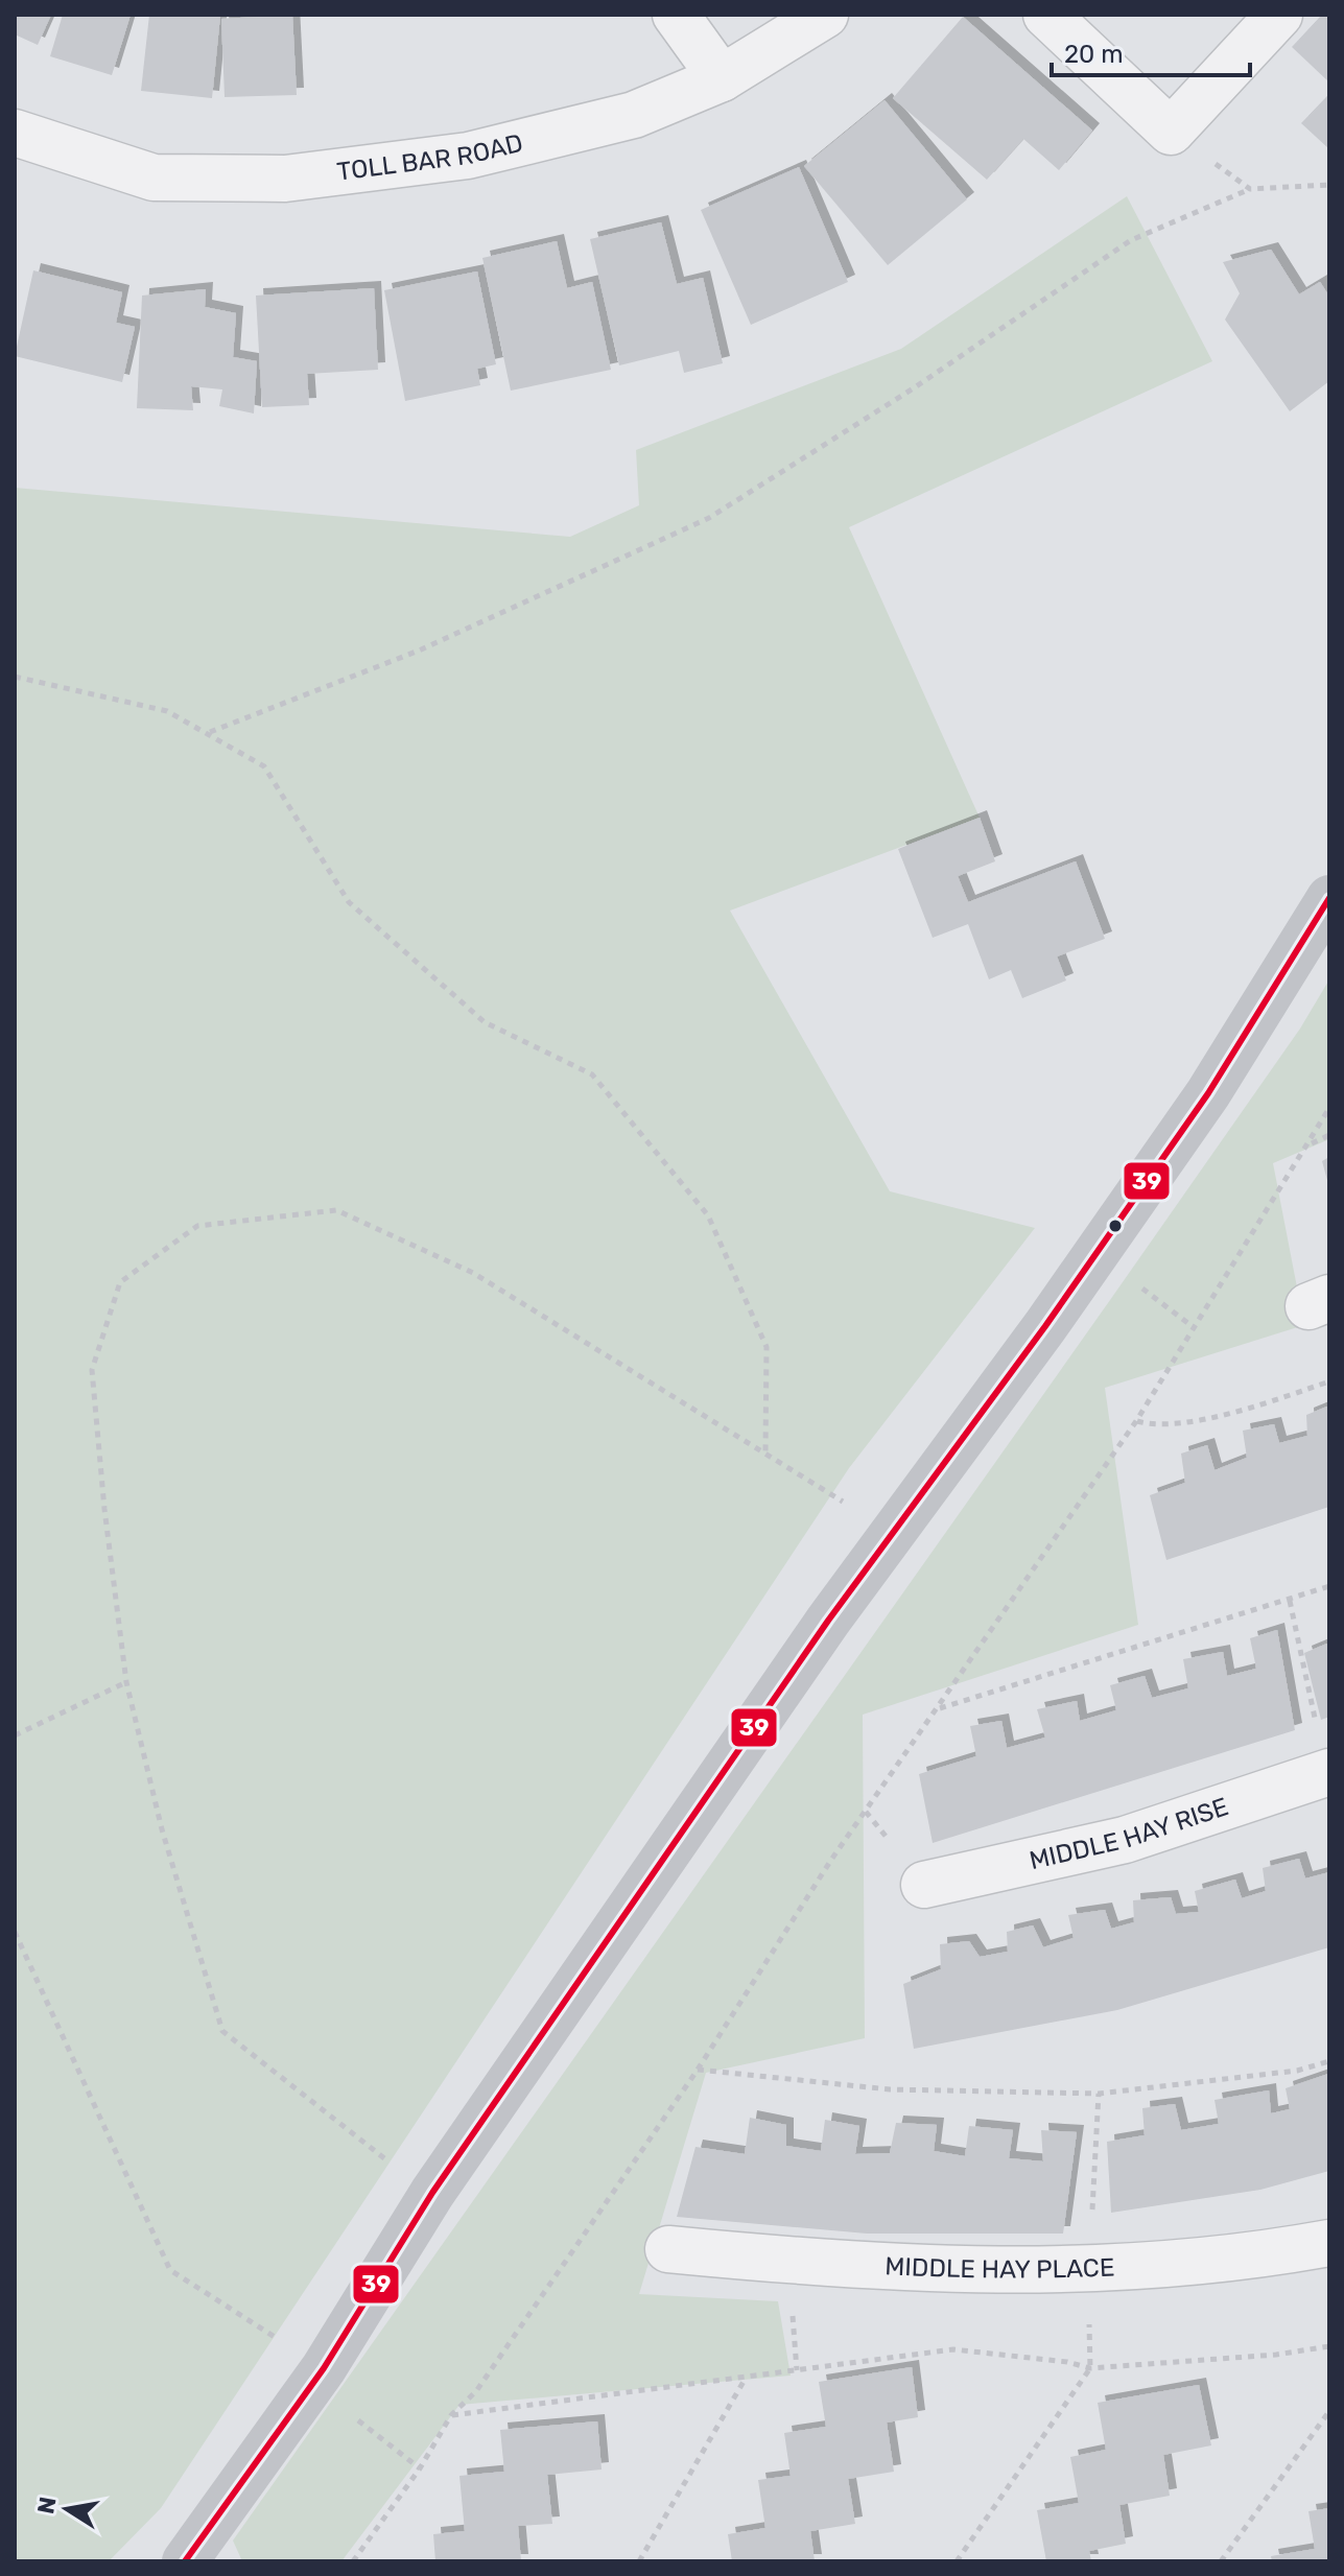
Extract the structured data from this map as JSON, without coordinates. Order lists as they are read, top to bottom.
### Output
{
  "streets": {
    "street": ["TOLL BAR ROAD", "MIDDLE HAY RISE", "MIDDLE HAY PLACE"]
  },
  "lines": ["transit line 39"],
  "scale_bar": "20 m",
  "north": "left"
}
